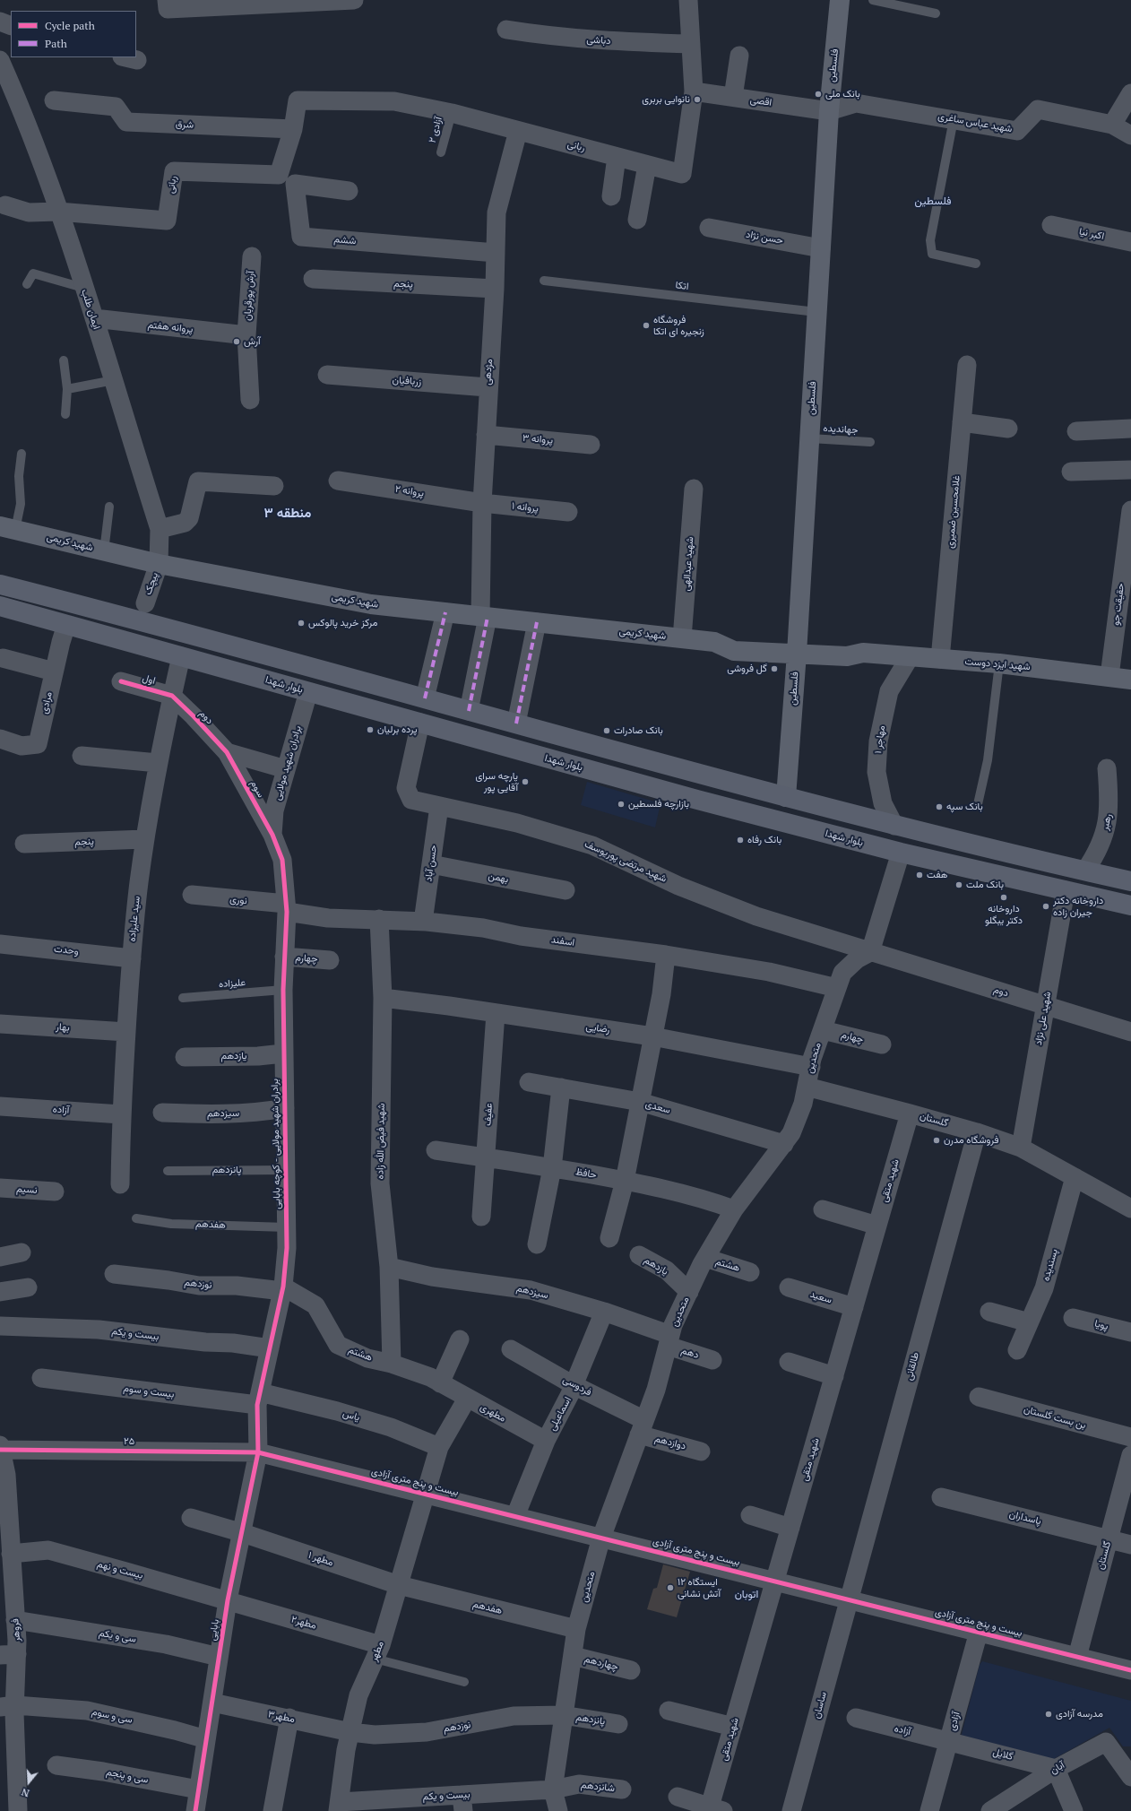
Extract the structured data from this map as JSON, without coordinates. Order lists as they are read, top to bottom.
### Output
{
  "streets": {
    "main road": [
      "فلسطین",
      "شهید کریمی",
      "شهید ایزد دوست",
      "بلوار شهدا"
    ],
    "street": [
      "دباشی",
      "اقصی",
      "شهید عباس ساغری",
      "شرق",
      "ربانی",
      "اکبر نیا",
      "حسن نژاد",
      "ششم",
      "پنجم",
      "آرش پورقربان",
      "ایمان طلب",
      "پروانه هفتم",
      "مژدهی",
      "زربافیان",
      "پروانه ۳",
      "پروانه ۲",
      "پروانه ۱",
      "غلامحسین ضمیری",
      "شهید عبدالهی",
      "پیچک",
      "حقیقت جو",
      "اول",
      "مرادی",
      "دوم",
      "مهاجر ۱",
      "برادران شهید مولایی",
      "سوم",
      "رهبر",
      "شهید مرتضی پوریوسف",
      "حسن آباد",
      "بهمن",
      "نوری",
      "سید علیزاده",
      "اسفند",
      "وحدت",
      "چهارم",
      "شهید علی نژاد",
      "بهار",
      "رضایی",
      "یازدهم",
      "متحدین",
      "سعدی",
      "آزاده",
      "سیزدهم",
      "عفیف",
      "گلستان",
      "شهید فیض الله زاده",
      "برادران شهید مولایی - کوچه بابایی",
      "پانزدهم",
      "حافظ",
      "شهید متقی",
      "نسیم",
      "هفدهم",
      "هشتم",
      "پسندیده",
      "نوزدهم",
      "سعید",
      "پویا",
      "بیست و یکم",
      "دهم",
      "طالقانی",
      "فردوسی",
      "بیست و سوم",
      "مطهری",
      "اسماعیلی",
      "یاس",
      "بن بست گلستان",
      "۲۵",
      "دوازدهم",
      "بیست و پنج متری آزادی",
      "پاسداران",
      "مطهر ۱",
      "بیست و نهم",
      "مطهر۲",
      "فروهر",
      "بابایی",
      "سی و یکم",
      "مطهر",
      "چهاردهم",
      "ساسان",
      "سی و سوم",
      "مطهر۳",
      "آزادی",
      "گلایل",
      "آبان",
      "سی و پنجم",
      "شانزدهم"
    ],
    "lane": [
      "آزادی ۲",
      "اتکا",
      "جهاندیده",
      "علیزاده"
    ]
  },
  "crossings": [
    ["دباشی", "ربانی"],
    ["فلسطین", "اقصی"],
    ["فلسطین", "شهید عباس ساغری"],
    ["فلسطین", "حسن نژاد"],
    ["فلسطین", "اتکا"],
    ["فلسطین", "جهاندیده"],
    ["فلسطین", "شهید کریمی"],
    ["فلسطین", "شهید ایزد دوست"],
    ["اقصی", "شهید عباس ساغری"],
    ["اقصی", "ربانی"],
    ["شرق", "ربانی"],
    ["آزادی ۲", "ربانی"],
    ["ربانی", "ایمان طلب"],
    ["ربانی", "مژدهی"],
    ["ششم", "مژدهی"],
    ["پنجم", "مژدهی"],
    ["پنجم", "سید علیزاده"],
    ["آرش پورقربان", "پروانه هفتم"],
    ["ایمان طلب", "پروانه هفتم"],
    ["ایمان طلب", "شهید کریمی"],
    ["ایمان طلب", "پیچک"],
    ["مژدهی", "زربافیان"],
    ["مژدهی", "پروانه ۳"],
    ["مژدهی", "پروانه ۲"],
    ["مژدهی", "پروانه ۱"],
    ["مژدهی", "شهید کریمی"],
    ["پروانه ۲", "پروانه ۱"],
    ["غلامحسین ضمیری", "شهید ایزد دوست"],
    ["شهید کریمی", "شهید عبدالهی"],
    ["شهید کریمی", "پیچک"],
    ["شهید کریمی", "شهید ایزد دوست"],
    ["حقیقت جو", "شهید ایزد دوست"],
    ["شهید ایزد دوست", "مهاجر ۱"],
    ["اول", "دوم"],
    ["اول", "سید علیزاده"],
    ["بلوار شهدا", "مرادی"],
    ["بلوار شهدا", "برادران شهید مولایی"],
    ["بلوار شهدا", "شهید مرتضی پوریوسف"],
    ["بلوار شهدا", "سید علیزاده"],
    ["بلوار شهدا", "شهید علی نژاد"],
    ["دوم", "سوم"],
    ["دوم", "شهید مرتضی پوریوسف"],
    ["دوم", "سید علیزاده"],
    ["دوم", "شهید علی نژاد"],
    ["دوم", "متحدین"],
    ["برادران شهید مولایی", "سوم"],
    ["برادران شهید مولایی", "برادران شهید مولایی - کوچه بابایی"],
    ["سوم", "برادران شهید مولایی - کوچه بابایی"],
    ["شهید مرتضی پوریوسف", "حسن آباد"],
    ["شهید مرتضی پوریوسف", "متحدین"],
    ["حسن آباد", "بهمن"],
    ["حسن آباد", "اسفند"],
    ["نوری", "اسفند"],
    ["نوری", "برادران شهید مولایی - کوچه بابایی"],
    ["سید علیزاده", "وحدت"],
    ["سید علیزاده", "بهار"],
    ["سید علیزاده", "آزاده"],
    ["اسفند", "متحدین"],
    ["اسفند", "شهید فیض الله زاده"],
    ["اسفند", "برادران شهید مولایی - کوچه بابایی"],
    ["چهارم", "متحدین"],
    ["چهارم", "برادران شهید مولایی - کوچه بابایی"],
    ["علیزاده", "برادران شهید مولایی - کوچه بابایی"],
    ["شهید علی نژاد", "گلستان"],
    ["رضایی", "متحدین"],
    ["رضایی", "عفیف"],
    ["رضایی", "شهید فیض الله زاده"],
    ["یازدهم", "متحدین"],
    ["یازدهم", "برادران شهید مولایی - کوچه بابایی"],
    ["متحدین", "سعدی"],
    ["متحدین", "سیزدهم"],
    ["متحدین", "گلستان"],
    ["متحدین", "پانزدهم"],
    ["متحدین", "حافظ"],
    ["متحدین", "هفدهم"],
    ["متحدین", "هشتم"],
    ["متحدین", "نوزدهم"],
    ["متحدین", "بیست و یکم"],
    ["متحدین", "دهم"],
    ["متحدین", "فردوسی"],
    ["متحدین", "دوازدهم"],
    ["متحدین", "بیست و پنج متری آزادی"],
    ["متحدین", "چهاردهم"],
    ["متحدین", "شانزدهم"],
    ["آزاده", "آزادی"],
    ["آزاده", "گلایل"],
    ["سیزدهم", "شهید فیض الله زاده"],
    ["سیزدهم", "برادران شهید مولایی - کوچه بابایی"],
    ["سیزدهم", "دهم"],
    ["سیزدهم", "اسماعیلی"],
    ["عفیف", "حافظ"],
    ["گلستان", "شهید متقی"],
    ["گلستان", "پسندیده"],
    ["گلستان", "طالقانی"],
    ["گلستان", "بیست و پنج متری آزادی"],
    ["گلستان", "پاسداران"],
    ["شهید فیض الله زاده", "هشتم"],
    ["برادران شهید مولایی - کوچه بابایی", "پانزدهم"],
    ["برادران شهید مولایی - کوچه بابایی", "هفدهم"],
    ["برادران شهید مولایی - کوچه بابایی", "هشتم"],
    ["برادران شهید مولایی - کوچه بابایی", "نوزدهم"],
    ["برادران شهید مولایی - کوچه بابایی", "بیست و یکم"],
    ["برادران شهید مولایی - کوچه بابایی", "بیست و سوم"],
    ["برادران شهید مولایی - کوچه بابایی", "یاس"],
    ["برادران شهید مولایی - کوچه بابایی", "۲۵"],
    ["برادران شهید مولایی - کوچه بابایی", "بیست و پنج متری آزادی"],
    ["برادران شهید مولایی - کوچه بابایی", "بابایی"],
    ["پانزدهم", "نوزدهم"],
    ["شهید متقی", "سعید"],
    ["شهید متقی", "بیست و پنج متری آزادی"],
    ["هفدهم", "مطهر ۱"],
    ["هفدهم", "مطهر"],
    ["هشتم", "نوزدهم"],
    ["هشتم", "مطهری"],
    ["نوزدهم", "مطهر"],
    ["نوزدهم", "مطهر۳"],
    ["بیست و یکم", "مطهر"],
    ["بیست و یکم", "شانزدهم"],
    ["طالقانی", "بیست و پنج متری آزادی"],
    ["طالقانی", "ساسان"],
    ["فردوسی", "اسماعیلی"],
    ["فردوسی", "دوازدهم"],
    ["بیست و سوم", "یاس"],
    ["مطهری", "اسماعیلی"],
    ["مطهری", "مطهر"],
    ["اسماعیلی", "بیست و پنج متری آزادی"],
    ["یاس", "مطهر"],
    ["۲۵", "بیست و پنج متری آزادی"],
    ["۲۵", "فروهر"],
    ["۲۵", "بابایی"],
    ["بیست و پنج متری آزادی", "بابایی"],
    ["بیست و پنج متری آزادی", "مطهر"],
    ["بیست و پنج متری آزادی", "ساسان"],
    ["بیست و پنج متری آزادی", "آزادی"],
    ["مطهر ۱", "بابایی"],
    ["مطهر ۱", "مطهر"],
    ["بیست و نهم", "مطهر۲"],
    ["بیست و نهم", "فروهر"],
    ["بیست و نهم", "بابایی"],
    ["مطهر۲", "بابایی"],
    ["مطهر۲", "مطهر"],
    ["فروهر", "سی و یکم"],
    ["فروهر", "سی و سوم"],
    ["بابایی", "سی و یکم"],
    ["بابایی", "سی و سوم"],
    ["بابایی", "مطهر۳"],
    ["بابایی", "سی و پنجم"],
    ["مطهر", "مطهر۳"],
    ["آزادی", "گلایل"],
    ["گلایل", "آبان"]
  ],
  "districts": ["فلسطین", "منطقه ۳", "اتوبان"],
  "places": [
    "بانک ملی",
    "نانوایی بربری",
    "فروشگاه زنجیره ای اتکا",
    "آرش",
    "مركز خريد پالوكس",
    "گل فروشی",
    "پرده برلیان",
    "بانک صادرات",
    "پارچه سرای آقایی پور",
    "بازارچه فلسطین",
    "بانک سپه",
    "بانک رفاه",
    "هفت",
    "بانک ملت",
    "داروخانه دکتر یبگلو",
    "داروخانه دکتر جیران زاده",
    "فروشگاه مدرن",
    "ایستگاه ۱۲ آتش نشانی",
    "مدرسه آزادی"
  ],
  "legend": ["Cycle path", "Path"],
  "north": "bottom"
}
